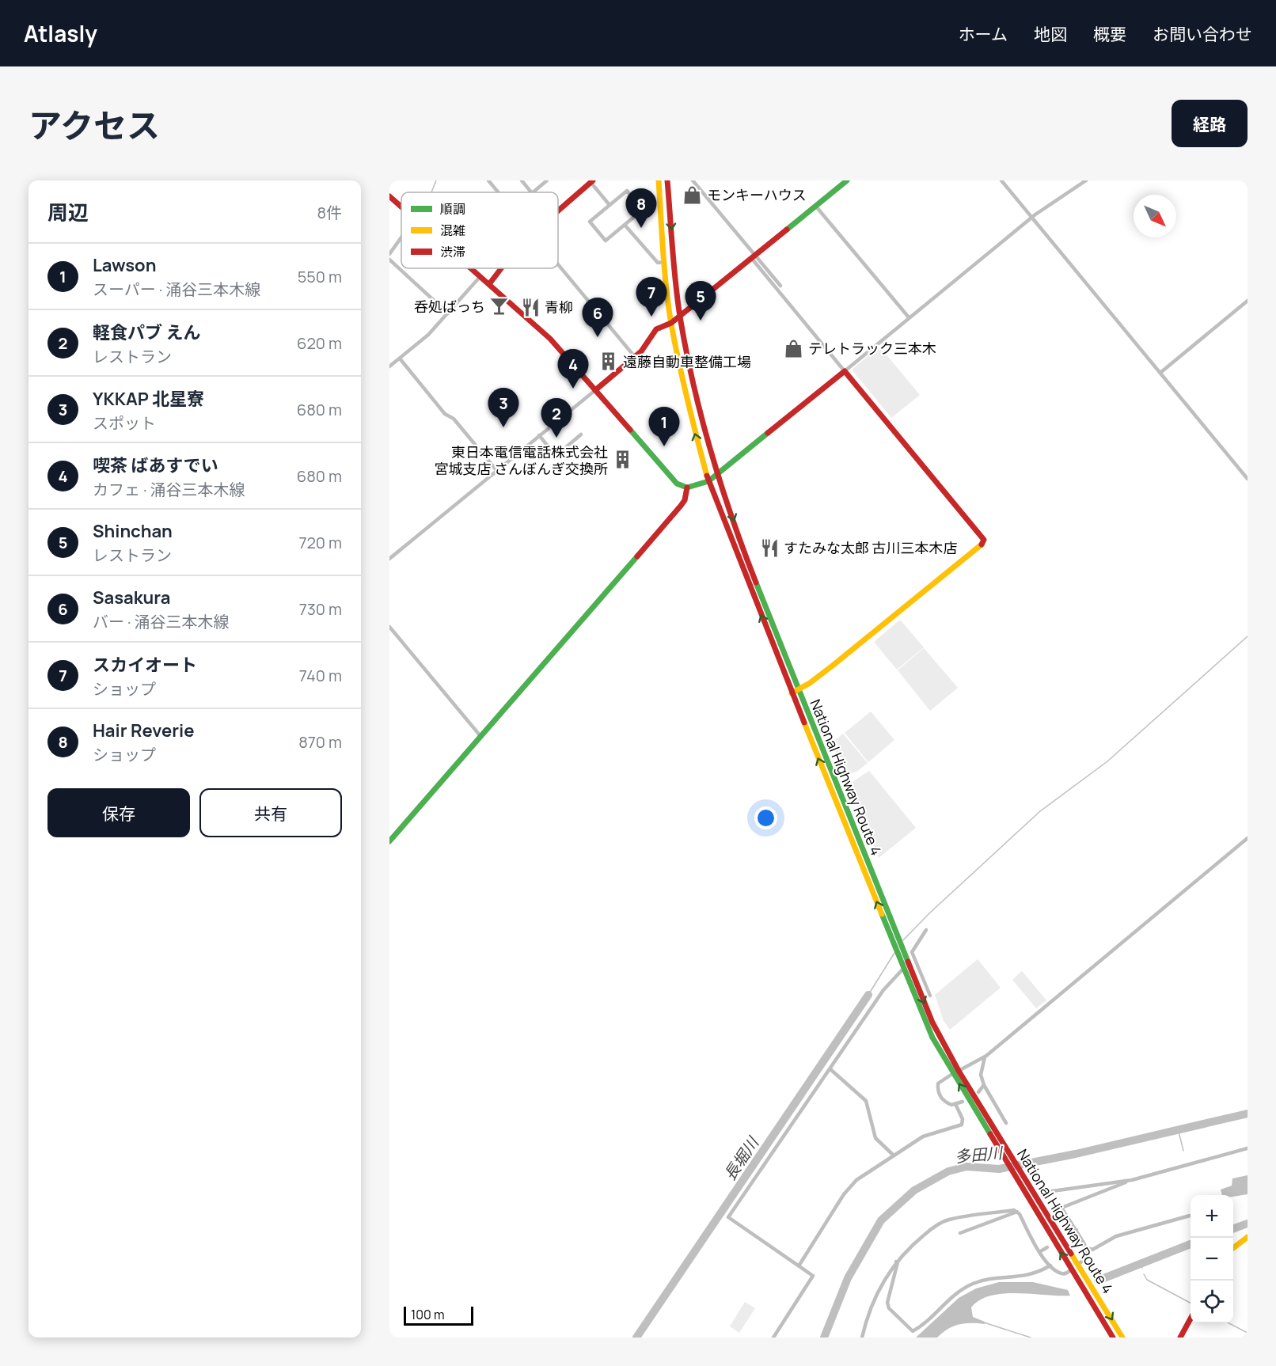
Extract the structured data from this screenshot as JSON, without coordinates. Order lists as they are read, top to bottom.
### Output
{
  "streets": {
    "main road": ["National Highway Route 4"]
  },
  "water": ["多田川", "長堀川"],
  "places": {
    "shop": ["モンキーハウス", "テレトラック三本木"],
    "bar": ["呑処ばっち"],
    "restaurant": ["青柳", "すたみな太郎 古川三本木店"],
    "building": ["遠藤自動車整備工場", "東日本電信電話株式会社 宮城支店 さんぼんぎ交換所"]
  },
  "legend": ["順調", "混雑", "渋滞"],
  "scale_bar": "100 m",
  "north": "bottom right",
  "page": {
    "header": "Atlasly",
    "nav": [
      "ホーム",
      "地図",
      "概要",
      "お問い合わせ"
    ],
    "title": "アクセス",
    "buttons": [
      "経路",
      ["保存", "共有"]
    ],
    "heading": ["周辺", "8件"],
    "pins": [
      "8",
      "7",
      "5",
      "6",
      "4",
      "3",
      "2",
      "1"
    ],
    "list": [
      {
        "mark": "1",
        "name": "Lawson",
        "note": "スーパー · 涌谷三本木線",
        "value": "550 m"
      },
      {
        "mark": "2",
        "name": "軽食パブ えん",
        "note": "レストラン",
        "value": "620 m"
      },
      {
        "mark": "3",
        "name": "YKKAP 北星寮",
        "note": "スポット",
        "value": "680 m"
      },
      {
        "mark": "4",
        "name": "喫茶 ばあすでい",
        "note": "カフェ · 涌谷三本木線",
        "value": "680 m"
      },
      {
        "mark": "5",
        "name": "Shinchan",
        "note": "レストラン",
        "value": "720 m"
      },
      {
        "mark": "6",
        "name": "Sasakura",
        "note": "バー · 涌谷三本木線",
        "value": "730 m"
      },
      {
        "mark": "7",
        "name": "スカイオート",
        "note": "ショップ",
        "value": "740 m"
      },
      {
        "mark": "8",
        "name": "Hair Reverie",
        "note": "ショップ",
        "value": "870 m"
      }
    ],
    "map_buttons": ["+", "−"],
    "scale": "100 m"
  }
}
